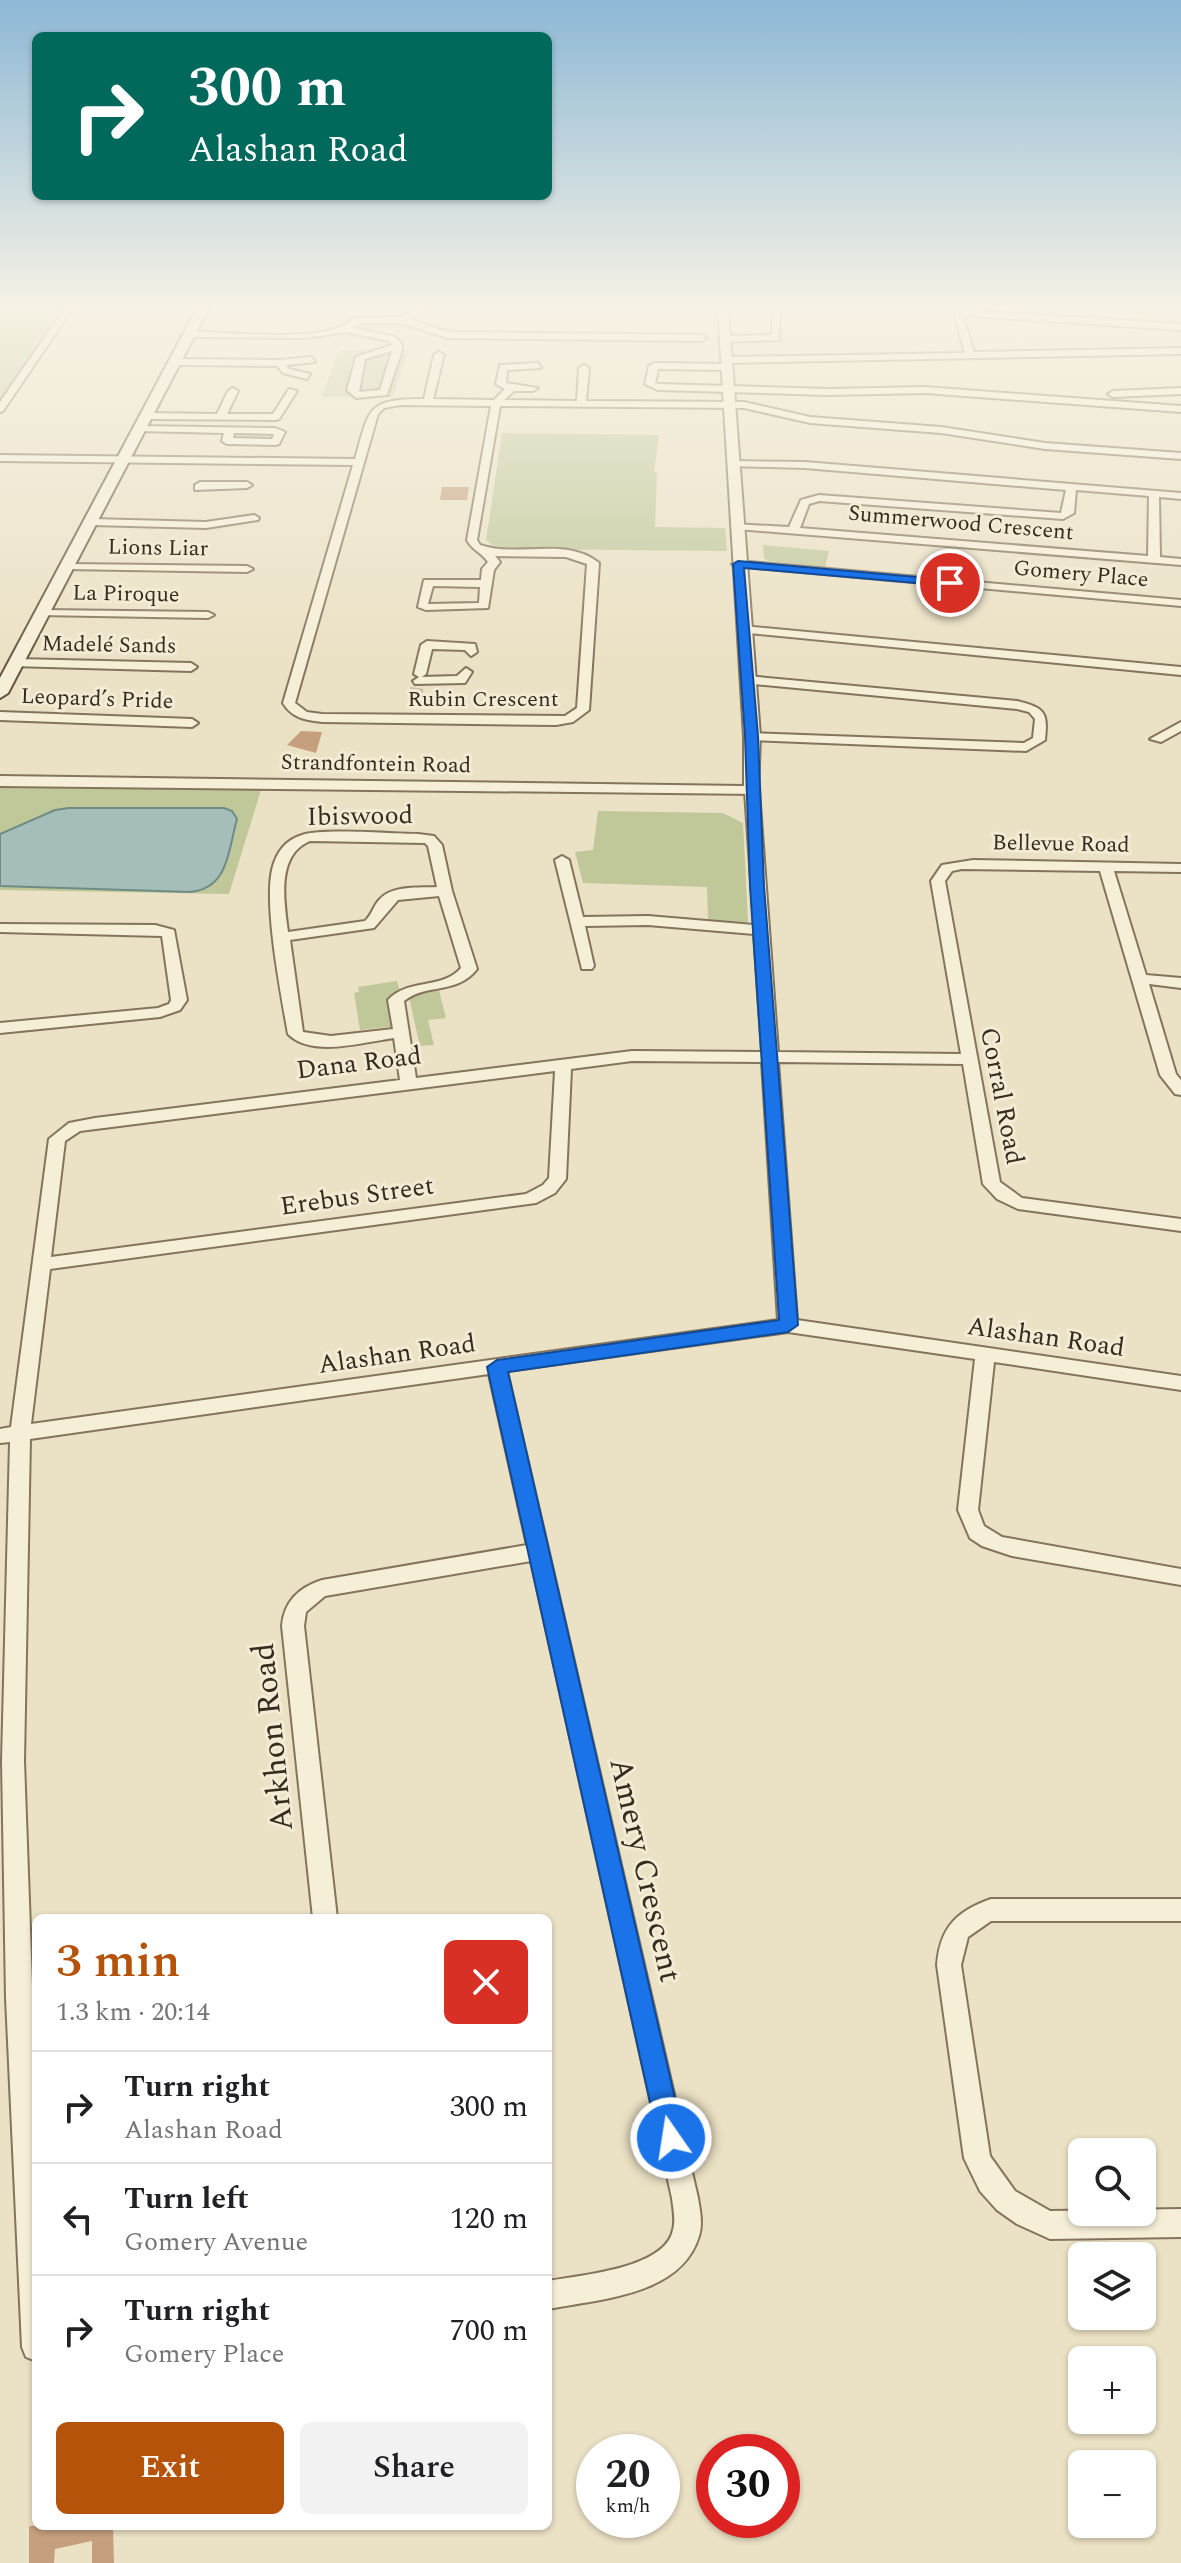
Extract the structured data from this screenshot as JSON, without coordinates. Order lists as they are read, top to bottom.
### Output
{
  "streets": {
    "street": [
      "Summerwood Crescent",
      "Lions Liar",
      "Gomery Place",
      "La Piroque",
      "Madelé Sands",
      "Leopard’s Pride",
      "Rubin Crescent",
      "Strandfontein Road",
      "Ibiswood",
      "Bellevue Road",
      "Dana Road",
      "Corral Road",
      "Erebus Street",
      "Alashan Road",
      "Arkhon Road",
      "Amery Crescent"
    ]
  },
  "crossings": [
    ["Ibiswood", "Dana Road"],
    ["Bellevue Road", "Corral Road"],
    ["Dana Road", "Corral Road"],
    ["Dana Road", "Erebus Street"],
    ["Dana Road", "Alashan Road"],
    ["Alashan Road", "Amery Crescent"],
    ["Arkhon Road", "Amery Crescent"]
  ],
  "page": {
    "turn": ["300 m", "Alashan Road"],
    "heading": ["3 min", "1.3 km · 20:14"],
    "list": [
      {
        "name": "Turn right",
        "note": "Alashan Road",
        "value": "300 m"
      },
      {
        "name": "Turn left",
        "note": "Gomery Avenue",
        "value": "120 m"
      },
      {
        "name": "Turn right",
        "note": "Gomery Place",
        "value": "700 m"
      }
    ],
    "map_buttons": ["+", "−"],
    "buttons": ["Exit", "Share"],
    "speed": "20 km/h",
    "limit": "30"
  }
}
